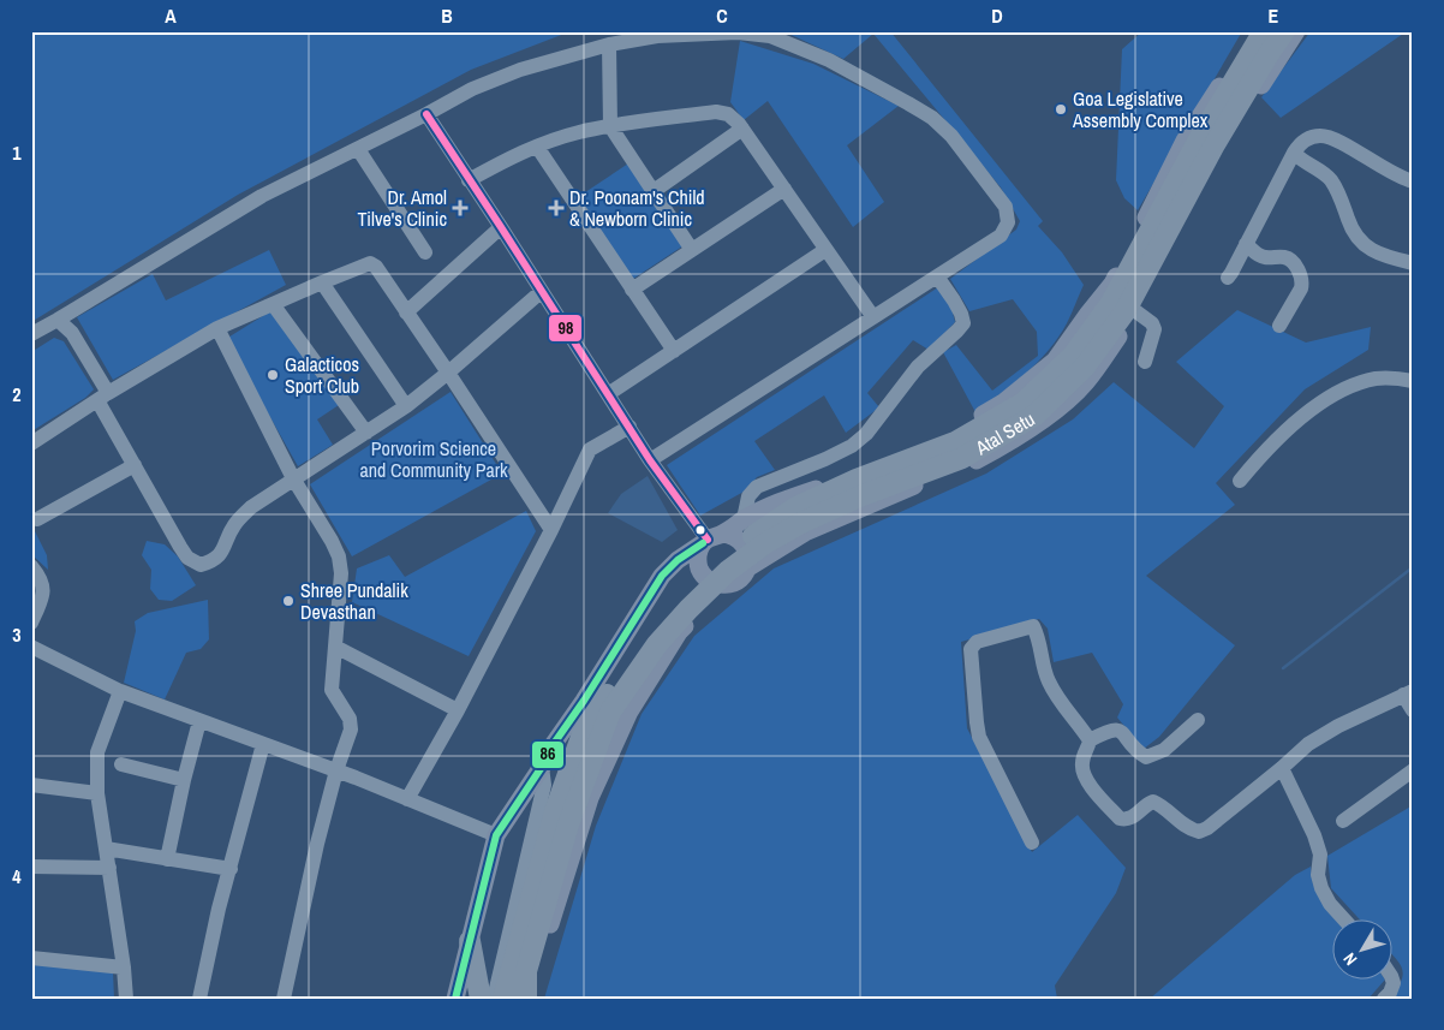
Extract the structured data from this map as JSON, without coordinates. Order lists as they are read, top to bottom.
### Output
{
  "streets": {
    "highway": ["Atal Setu"]
  },
  "parks": ["Porvorim Science and Community Park"],
  "places": {
    "other": ["Goa Legislative Assembly Complex", "Galacticos Sport Club", "Shree Pundalik Devasthan"],
    "health": ["Dr. Amol Tilve's Clinic", "Dr. Poonam's Child & Newborn Clinic"]
  },
  "lines": ["transit line 98", "transit line 86"],
  "north": "bottom left",
  "grid": {
    "columns": [
      "A",
      "B",
      "C",
      "D",
      "E"
    ],
    "rows": [
      "1",
      "2",
      "3",
      "4"
    ]
  }
}
